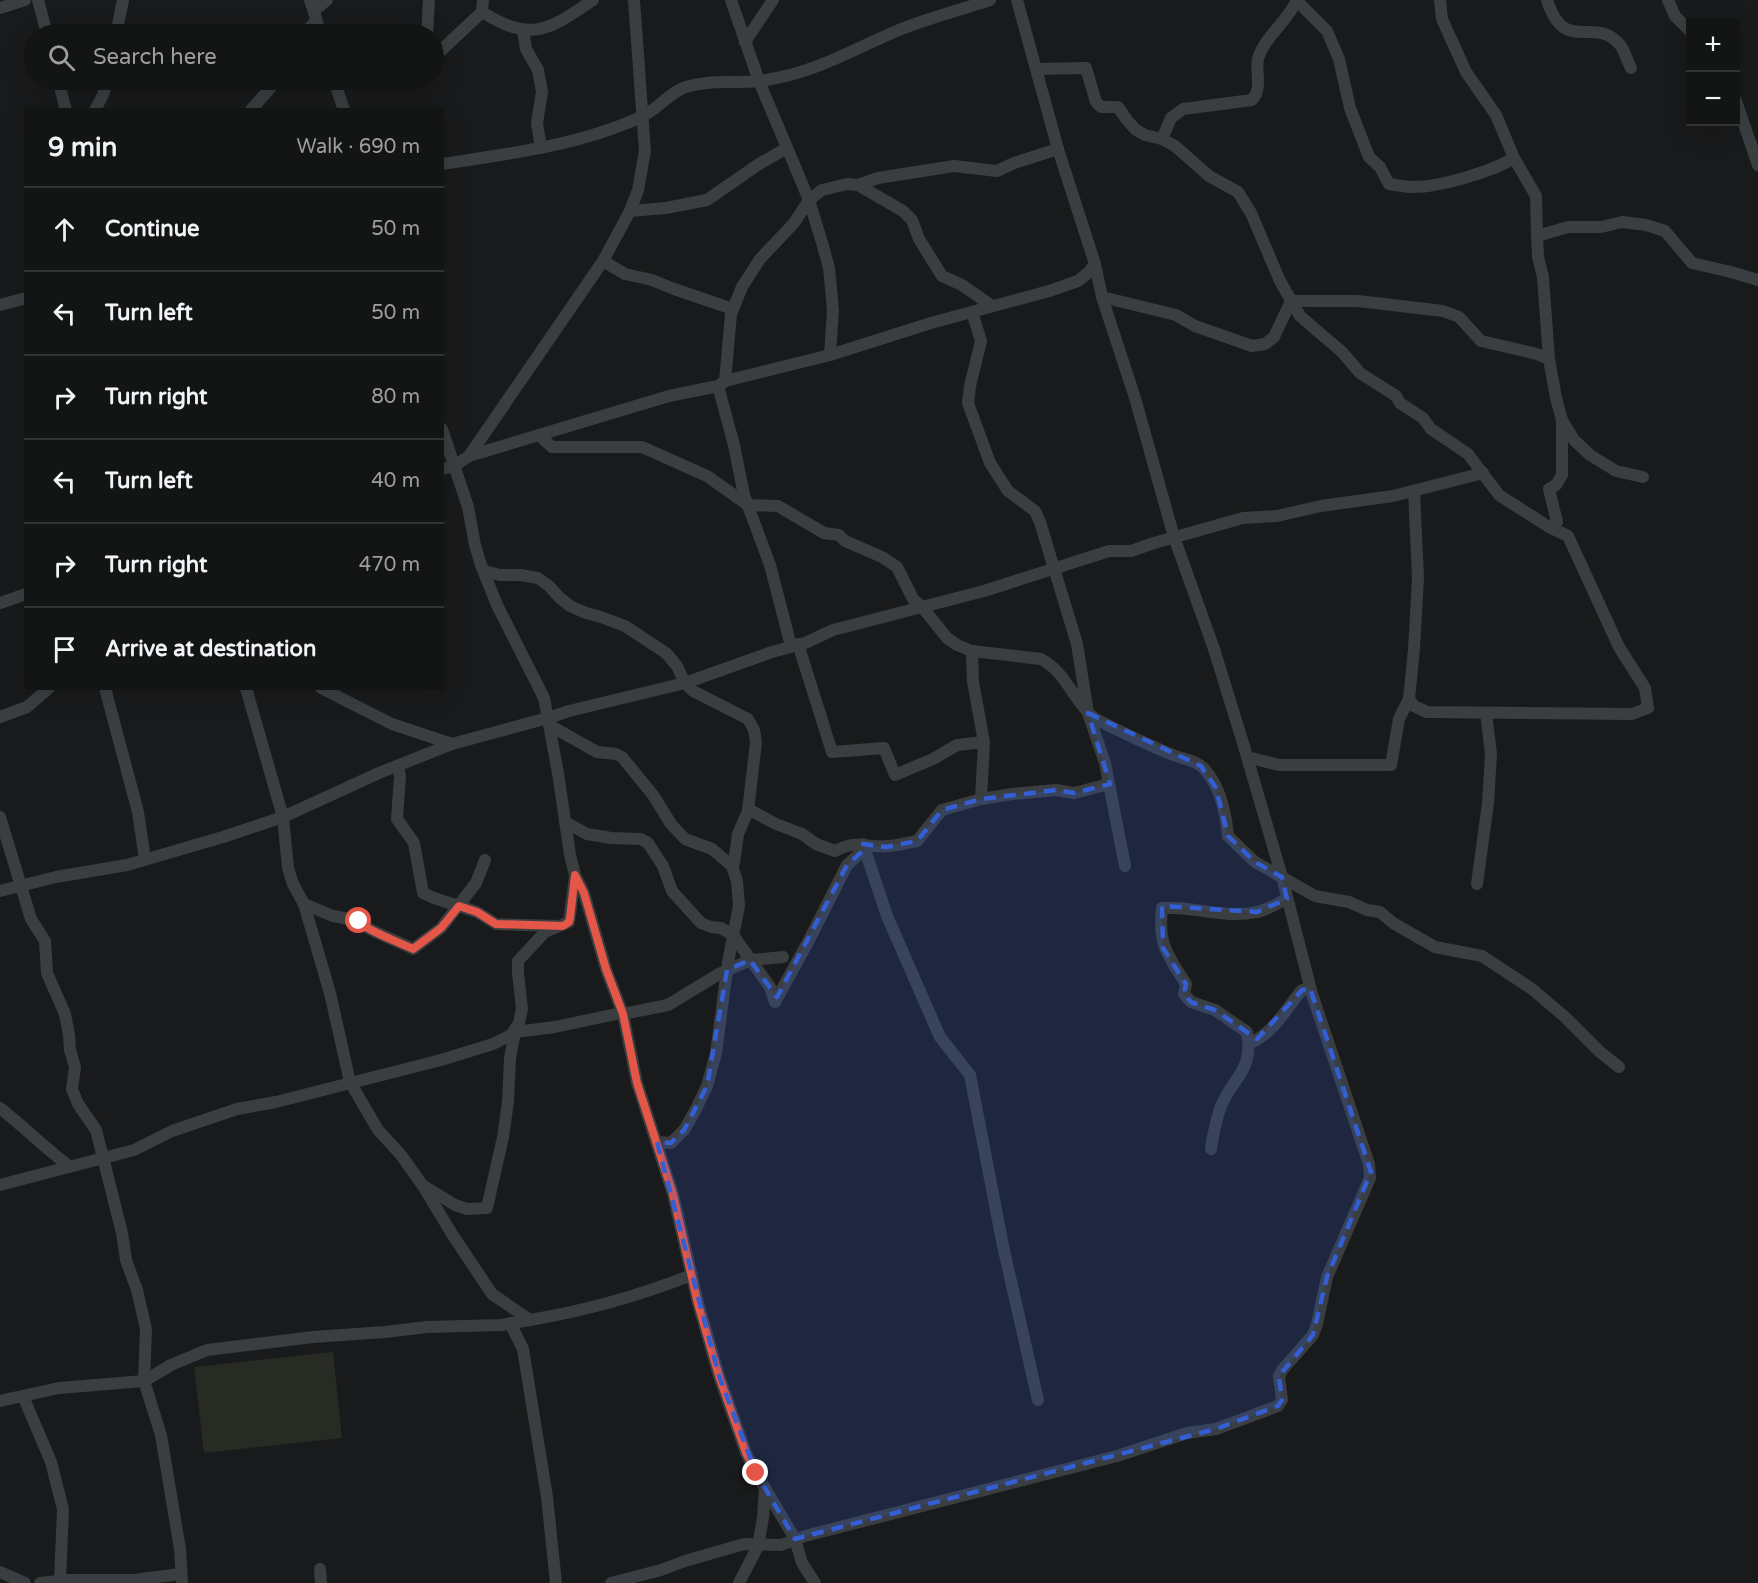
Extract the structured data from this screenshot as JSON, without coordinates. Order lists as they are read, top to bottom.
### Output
{
  "page": {
    "map_buttons": ["+", "−"],
    "search": "Search here",
    "heading": ["9 min", "Walk · 690 m"],
    "list": [
      ["Continue", "50 m"],
      ["Turn left", "50 m"],
      ["Turn right", "80 m"],
      ["Turn left", "40 m"],
      ["Turn right", "470 m"],
      "Arrive at destination"
    ]
  }
}
